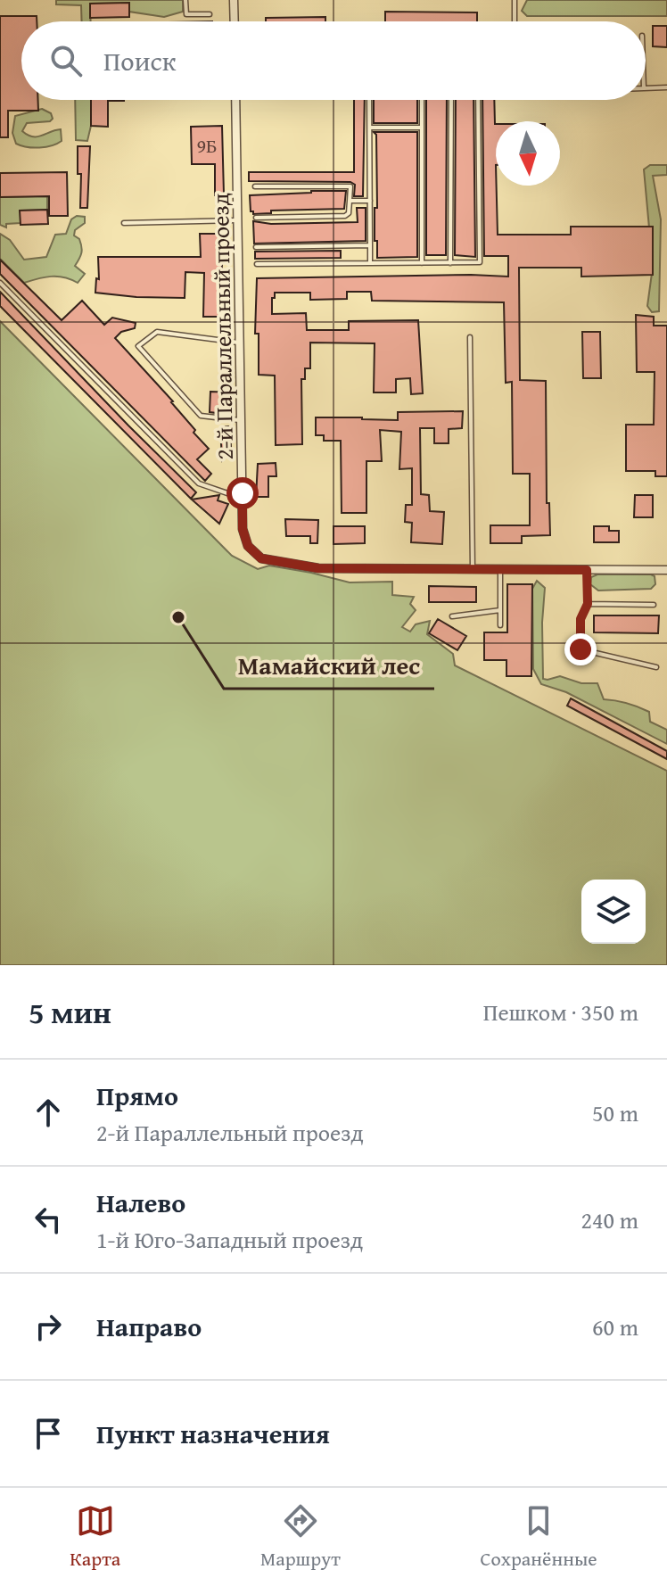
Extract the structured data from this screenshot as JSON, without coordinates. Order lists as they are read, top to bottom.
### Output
{
  "streets": {
    "street": ["2-й Параллельный проезд"]
  },
  "places": ["Мамайский лес"],
  "house_numbers": ["9Б"],
  "north": "bottom",
  "page": {
    "search": "Поиск",
    "heading": ["5 мин", "Пешком · 350 m"],
    "list": [
      ["Прямо", "2-й Параллельный проезд", "50 m"],
      ["Налево", "1-й Юго-Западный проезд", "240 m"],
      ["Направо", "60 m"],
      "Пункт назначения"
    ],
    "nav": ["Карта", "Маршрут", "Сохранённые"]
  }
}
